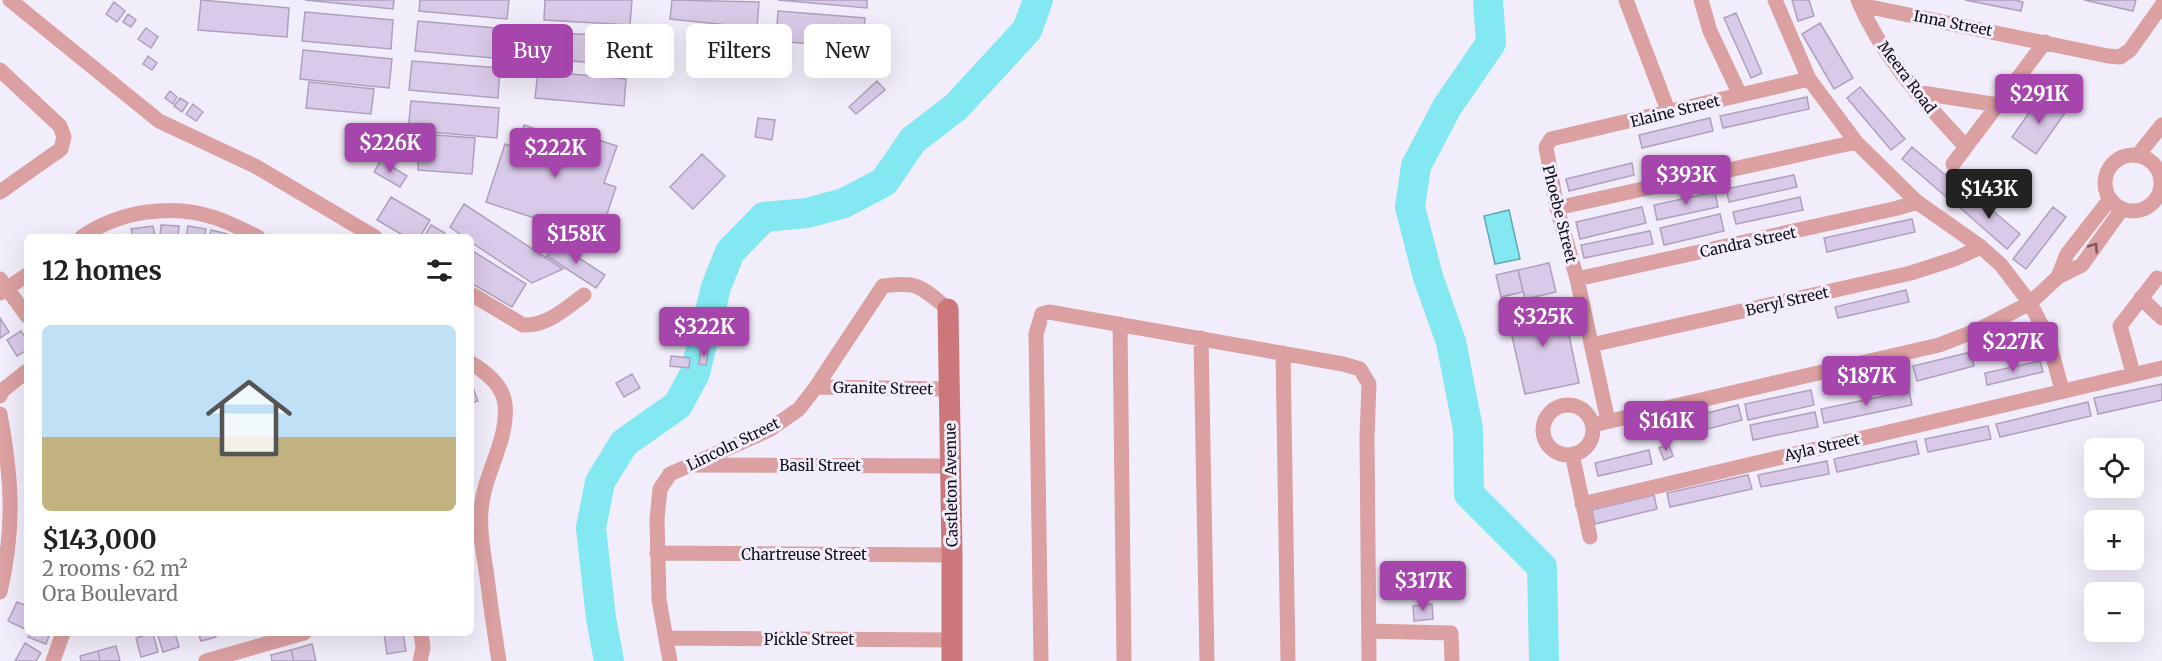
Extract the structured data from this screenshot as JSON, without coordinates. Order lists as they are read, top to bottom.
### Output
{
  "streets": {
    "street": [
      "Inna Street",
      "Meera Road",
      "Elaine Street",
      "Phoebe Street",
      "Candra Street",
      "Beryl Street",
      "Granite Street",
      "Lincoln Street",
      "Ayla Street",
      "Basil Street",
      "Castleton Avenue",
      "Chartreuse Street",
      "Pickle Street"
    ]
  },
  "crossings": [
    ["Inna Street", "Meera Road"],
    ["Elaine Street", "Phoebe Street"],
    ["Phoebe Street", "Candra Street"],
    ["Phoebe Street", "Beryl Street"],
    ["Granite Street", "Lincoln Street"],
    ["Granite Street", "Castleton Avenue"],
    ["Lincoln Street", "Basil Street"],
    ["Lincoln Street", "Castleton Avenue"],
    ["Lincoln Street", "Chartreuse Street"],
    ["Lincoln Street", "Pickle Street"],
    ["Basil Street", "Castleton Avenue"],
    ["Castleton Avenue", "Chartreuse Street"],
    ["Castleton Avenue", "Pickle Street"]
  ],
  "page": {
    "chip": [
      "Buy",
      "Rent",
      "Filters",
      "New"
    ],
    "price": [
      "$291K",
      "$226K",
      "$222K",
      "$393K",
      "$143K",
      "$158K",
      "$325K",
      "$322K",
      "$227K",
      "$187K",
      "$161K",
      "$317K"
    ],
    "heading": "12 homes",
    "list": [
      {
        "name": "$143,000",
        "note": "2 rooms · 62 m² · Ora Boulevard"
      }
    ],
    "map_buttons": ["+", "−"]
  }
}
